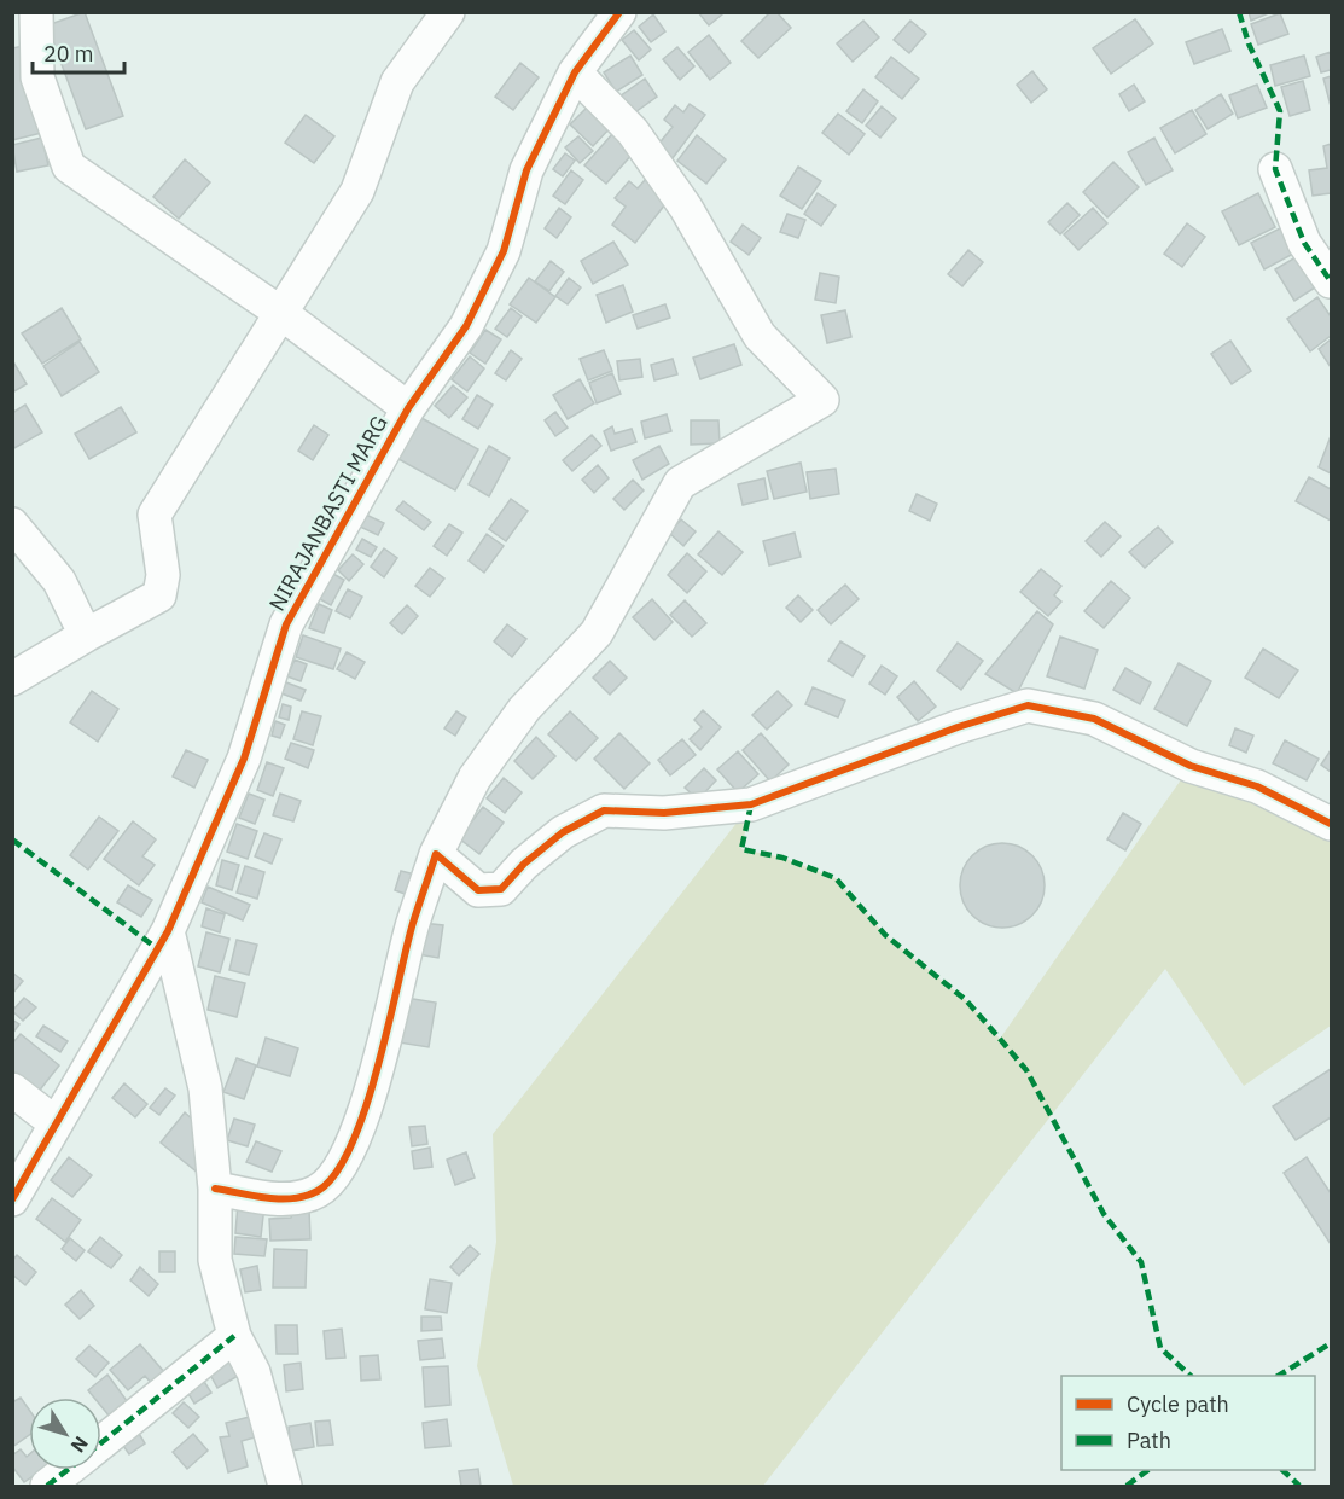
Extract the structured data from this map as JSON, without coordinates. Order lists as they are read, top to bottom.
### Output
{
  "streets": {
    "street": ["NIRAJANBASTI MARG"]
  },
  "legend": ["Cycle path", "Path"],
  "scale_bar": "20 m",
  "north": "bottom right"
}
